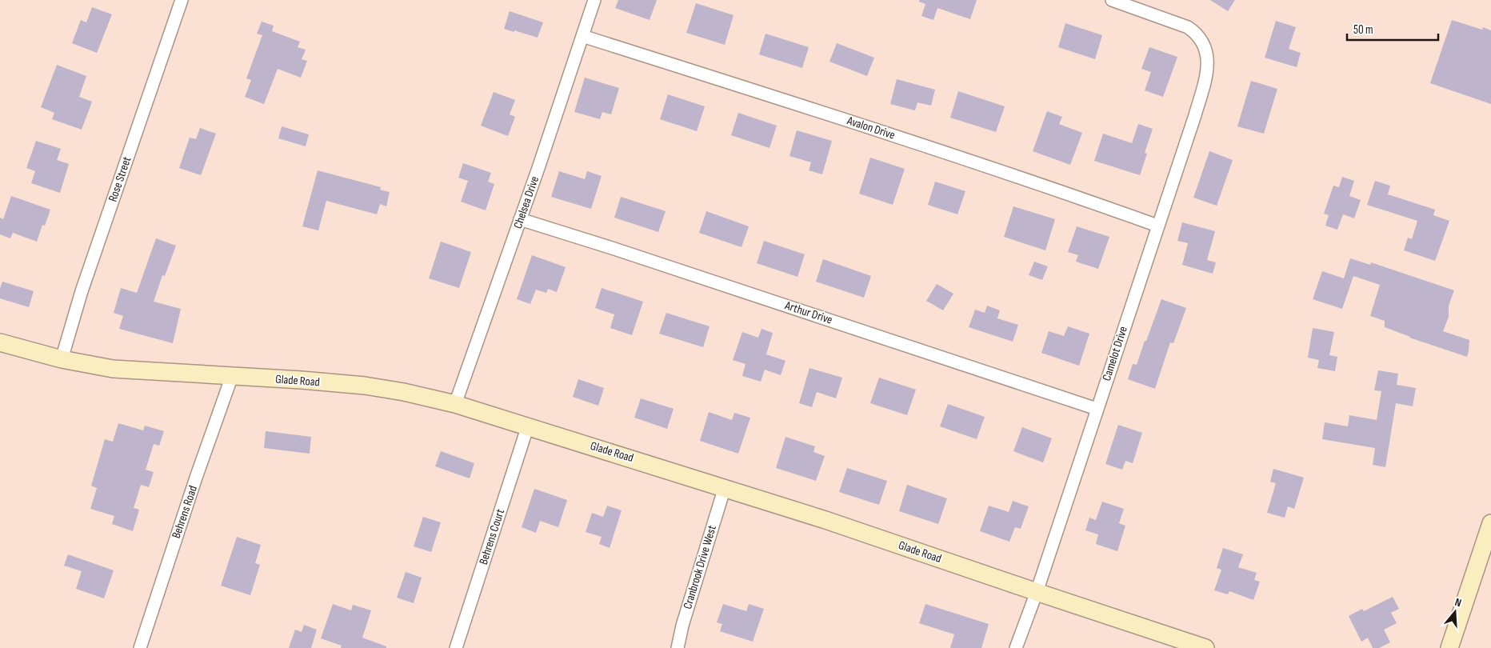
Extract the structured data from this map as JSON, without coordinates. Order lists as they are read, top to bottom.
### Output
{
  "streets": {
    "main road": ["Glade Road"],
    "street": [
      "Avalon Drive",
      "Rose Street",
      "Chelsea Drive",
      "Arthur Drive",
      "Camelot Drive",
      "Behrens Road",
      "Behrens Court",
      "Cranbrook Drive West"
    ]
  },
  "crossings": [
    ["Avalon Drive", "Chelsea Drive"],
    ["Avalon Drive", "Camelot Drive"],
    ["Rose Street", "Glade Road"],
    ["Chelsea Drive", "Arthur Drive"],
    ["Chelsea Drive", "Glade Road"],
    ["Arthur Drive", "Camelot Drive"],
    ["Camelot Drive", "Glade Road"],
    ["Glade Road", "Behrens Road"],
    ["Glade Road", "Behrens Court"],
    ["Glade Road", "Cranbrook Drive West"]
  ],
  "scale_bar": "50 m",
  "north": "top"
}
